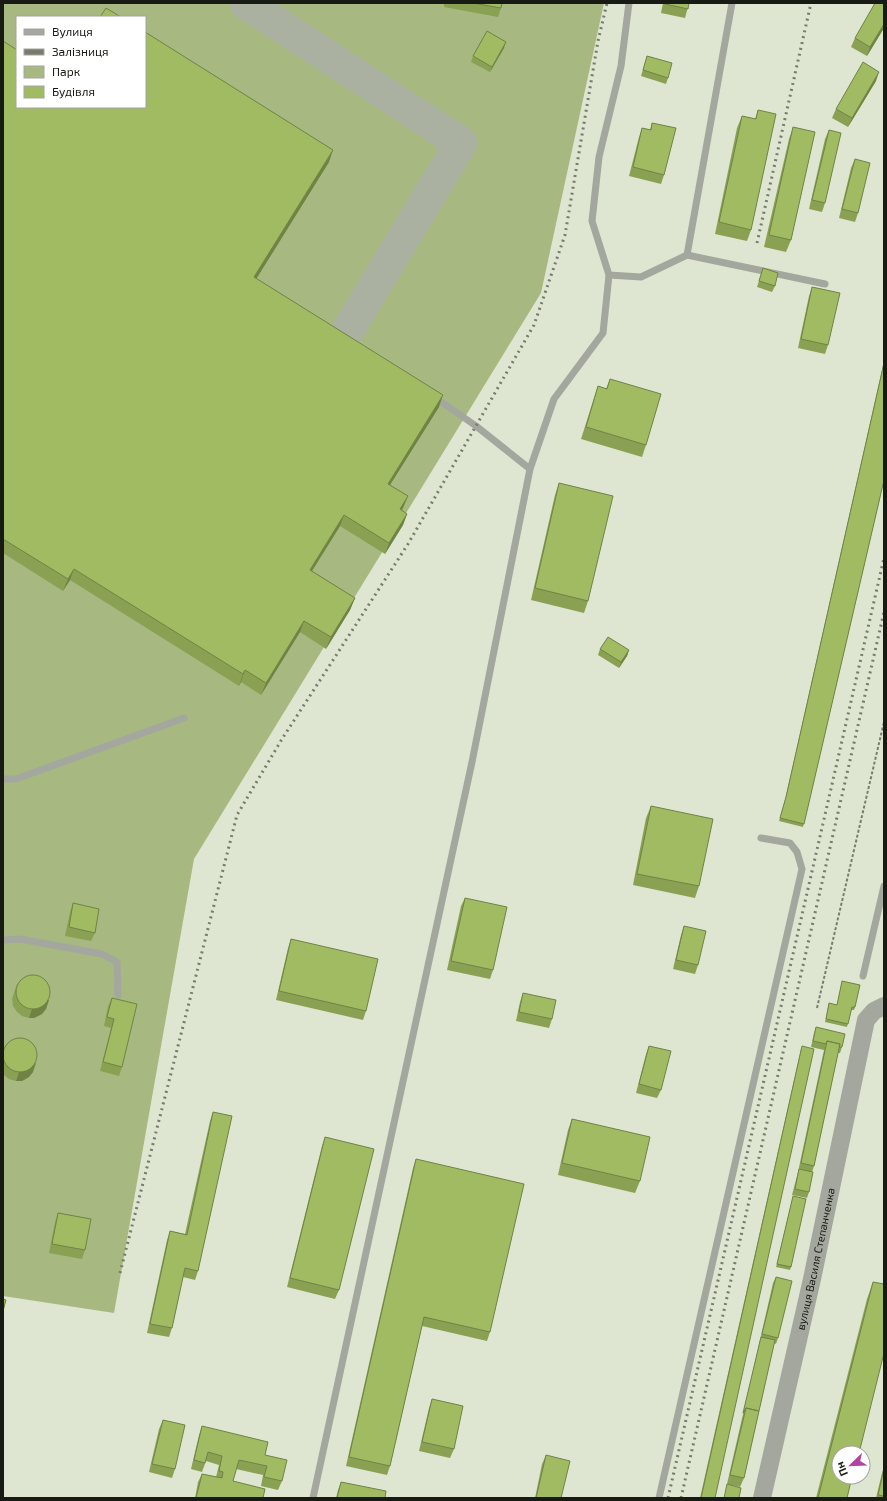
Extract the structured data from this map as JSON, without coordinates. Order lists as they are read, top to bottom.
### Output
{
  "streets": {
    "street": ["вулиця Василя Степанченка"]
  },
  "legend": [
    "Вулиця",
    "Залізниця",
    "Парк",
    "Будівля"
  ],
  "north": "bottom left"
}
